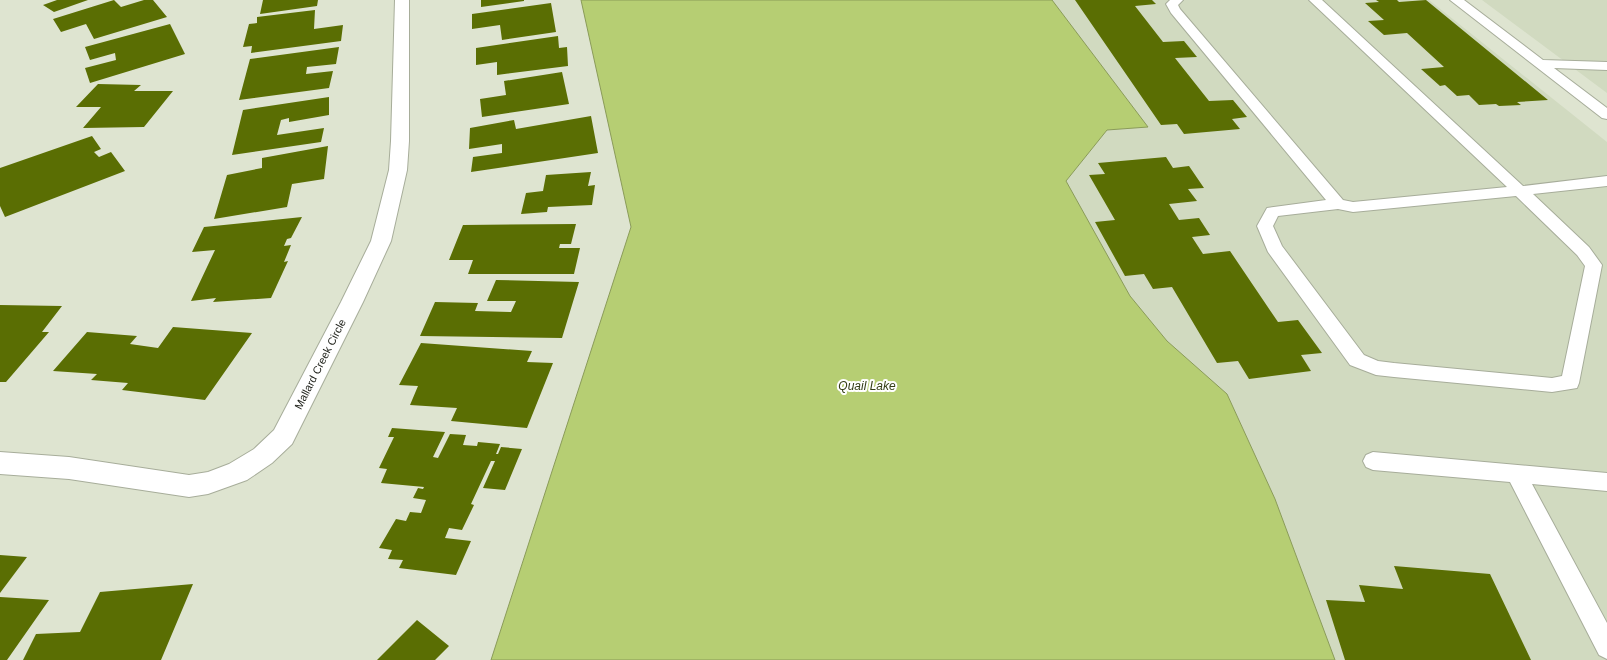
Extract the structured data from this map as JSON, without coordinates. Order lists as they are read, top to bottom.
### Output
{
  "streets": {
    "street": ["Mallard Creek Circle"]
  },
  "water": ["Quail Lake"]
}
